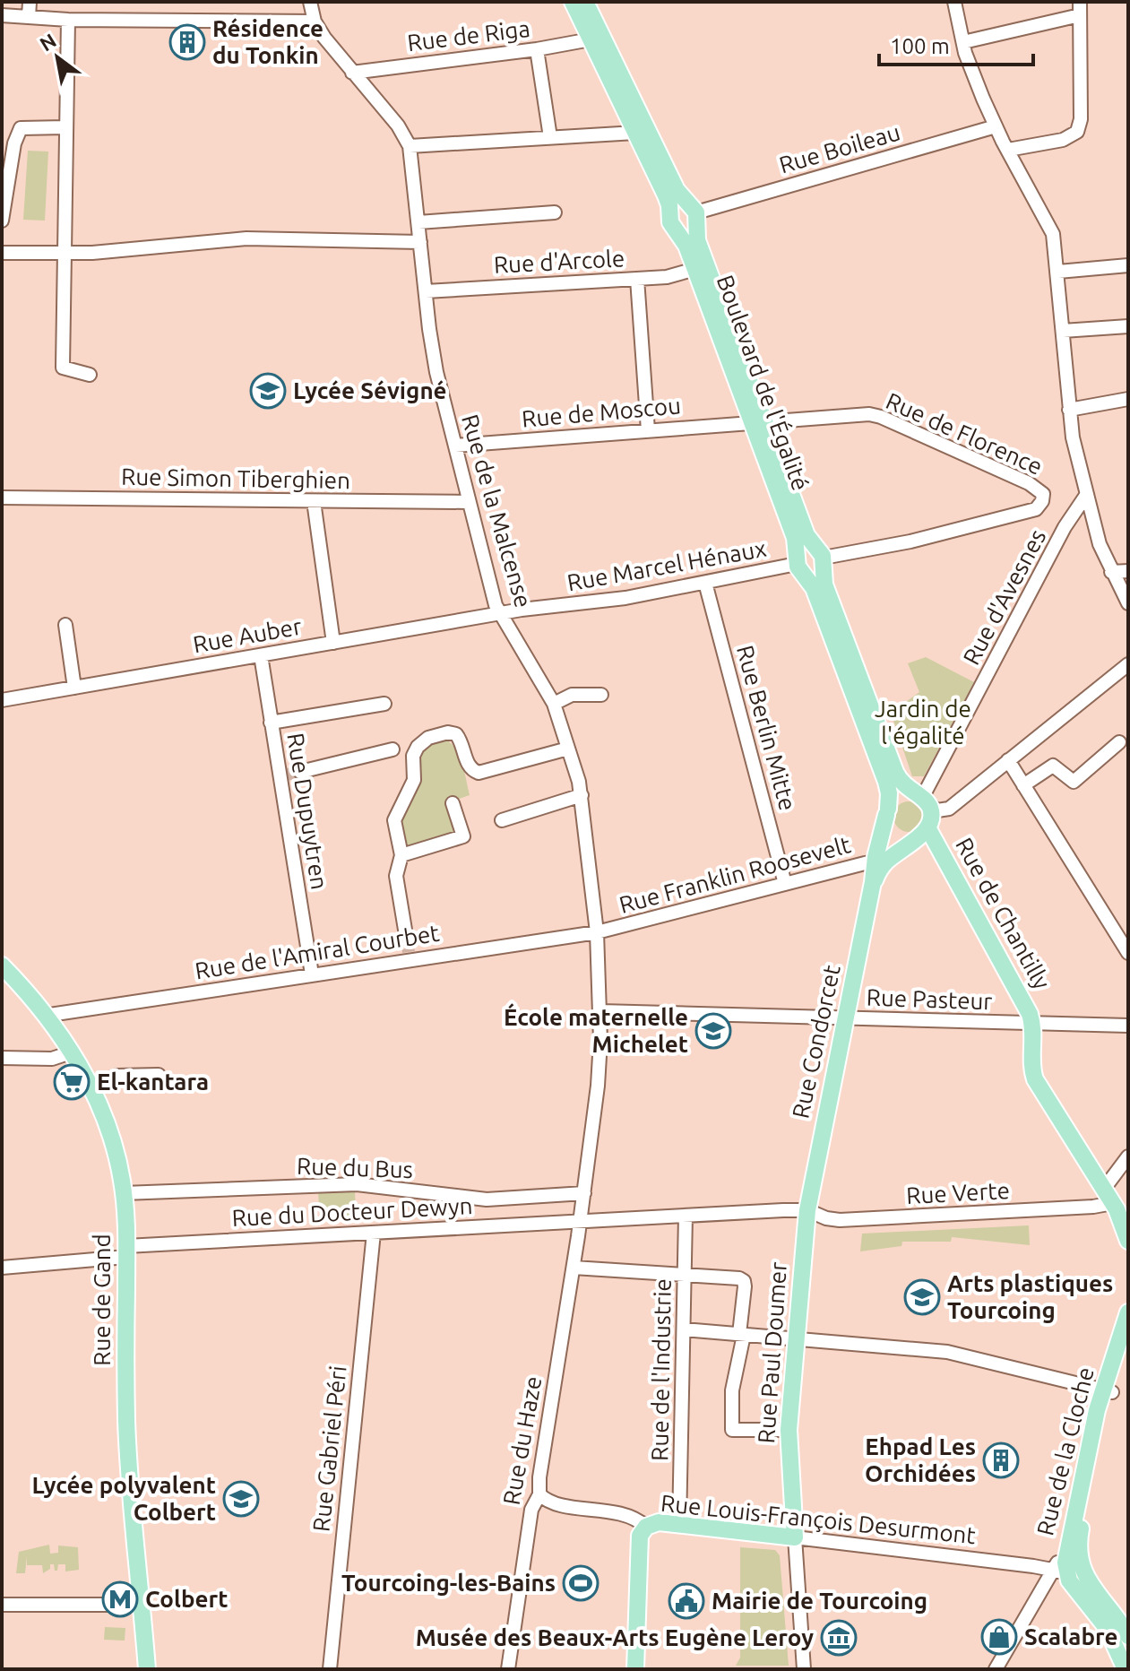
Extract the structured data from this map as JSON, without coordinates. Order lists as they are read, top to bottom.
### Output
{
  "streets": {
    "main road": [
      "Boulevard de l'Égalité",
      "Rue de Chantilly",
      "Rue Condorcet",
      "Rue de Gand",
      "Rue Paul Doumer",
      "Rue de la Cloche",
      "Rue Louis-François Desurmont"
    ],
    "street": [
      "Rue de Riga",
      "Rue Boileau",
      "Rue d'Arcole",
      "Rue de Moscou",
      "Rue de Florence",
      "Rue Simon Tiberghien",
      "Rue de la Malcense",
      "Rue Marcel Hénaux",
      "Rue d'Avesnes",
      "Rue Auber",
      "Rue Berlin Mitte",
      "Rue Dupuytren",
      "Rue Franklin Roosevelt",
      "Rue de l'Amiral Courbet",
      "Rue Pasteur",
      "Rue du Bus",
      "Rue Verte",
      "Rue du Docteur Dewyn",
      "Rue de l'Industrie",
      "Rue du Haze",
      "Rue Gabriel Péri"
    ]
  },
  "crossings": [
    ["Rue de Riga", "Boulevard de l'Égalité"],
    ["Rue de Riga", "Rue de la Malcense"],
    ["Rue Boileau", "Boulevard de l'Égalité"],
    ["Rue d'Arcole", "Boulevard de l'Égalité"],
    ["Rue d'Arcole", "Rue de la Malcense"],
    ["Boulevard de l'Égalité", "Rue de Moscou"],
    ["Boulevard de l'Égalité", "Rue de Florence"],
    ["Boulevard de l'Égalité", "Rue Marcel Hénaux"],
    ["Boulevard de l'Égalité", "Rue d'Avesnes"],
    ["Boulevard de l'Égalité", "Rue de Chantilly"],
    ["Boulevard de l'Égalité", "Rue Condorcet"],
    ["Rue de Moscou", "Rue de Florence"],
    ["Rue de Moscou", "Rue de la Malcense"],
    ["Rue Simon Tiberghien", "Rue de la Malcense"],
    ["Rue de la Malcense", "Rue Marcel Hénaux"],
    ["Rue de la Malcense", "Rue Auber"],
    ["Rue de la Malcense", "Rue Franklin Roosevelt"],
    ["Rue de la Malcense", "Rue de l'Amiral Courbet"],
    ["Rue de la Malcense", "Rue Pasteur"],
    ["Rue de la Malcense", "Rue du Bus"],
    ["Rue de la Malcense", "Rue du Docteur Dewyn"],
    ["Rue de la Malcense", "Rue du Haze"],
    ["Rue Marcel Hénaux", "Rue Auber"],
    ["Rue Marcel Hénaux", "Rue Berlin Mitte"],
    ["Rue d'Avesnes", "Rue de Chantilly"],
    ["Rue d'Avesnes", "Rue Condorcet"],
    ["Rue Auber", "Rue Dupuytren"],
    ["Rue Berlin Mitte", "Rue Franklin Roosevelt"],
    ["Rue Dupuytren", "Rue de l'Amiral Courbet"],
    ["Rue Franklin Roosevelt", "Rue de l'Amiral Courbet"],
    ["Rue Franklin Roosevelt", "Rue Condorcet"],
    ["Rue de Chantilly", "Rue Pasteur"],
    ["Rue de Chantilly", "Rue Condorcet"],
    ["Rue de l'Amiral Courbet", "Rue de Gand"],
    ["Rue Pasteur", "Rue Condorcet"],
    ["Rue Condorcet", "Rue Verte"],
    ["Rue Condorcet", "Rue Paul Doumer"],
    ["Rue du Bus", "Rue de Gand"],
    ["Rue Verte", "Rue du Docteur Dewyn"],
    ["Rue Verte", "Rue Paul Doumer"],
    ["Rue Verte", "Rue de l'Industrie"],
    ["Rue du Docteur Dewyn", "Rue de Gand"],
    ["Rue du Docteur Dewyn", "Rue de l'Industrie"],
    ["Rue du Docteur Dewyn", "Rue du Haze"],
    ["Rue du Docteur Dewyn", "Rue Gabriel Péri"],
    ["Rue Paul Doumer", "Rue Louis-François Desurmont"],
    ["Rue de l'Industrie", "Rue Louis-François Desurmont"],
    ["Rue du Haze", "Rue Louis-François Desurmont"],
    ["Rue de la Cloche", "Rue Louis-François Desurmont"]
  ],
  "parks": ["Jardin de l'égalité"],
  "places": {
    "building": ["Résidence du Tonkin", "Ehpad Les Orchidées"],
    "school or university": [
      "Lycée Sévigné",
      "École maternelle Michelet",
      "Arts plastiques Tourcoing",
      "Lycée polyvalent Colbert"
    ],
    "supermarket": ["El-kantara"],
    "sports": ["Tourcoing-les-Bains"],
    "metro station": ["Colbert"],
    "public building": ["Mairie de Tourcoing"],
    "shop": ["Scalabre"],
    "museum": ["Musée des Beaux-Arts Eugène Leroy"]
  },
  "scale_bar": "100 m",
  "north": "top left"
}
